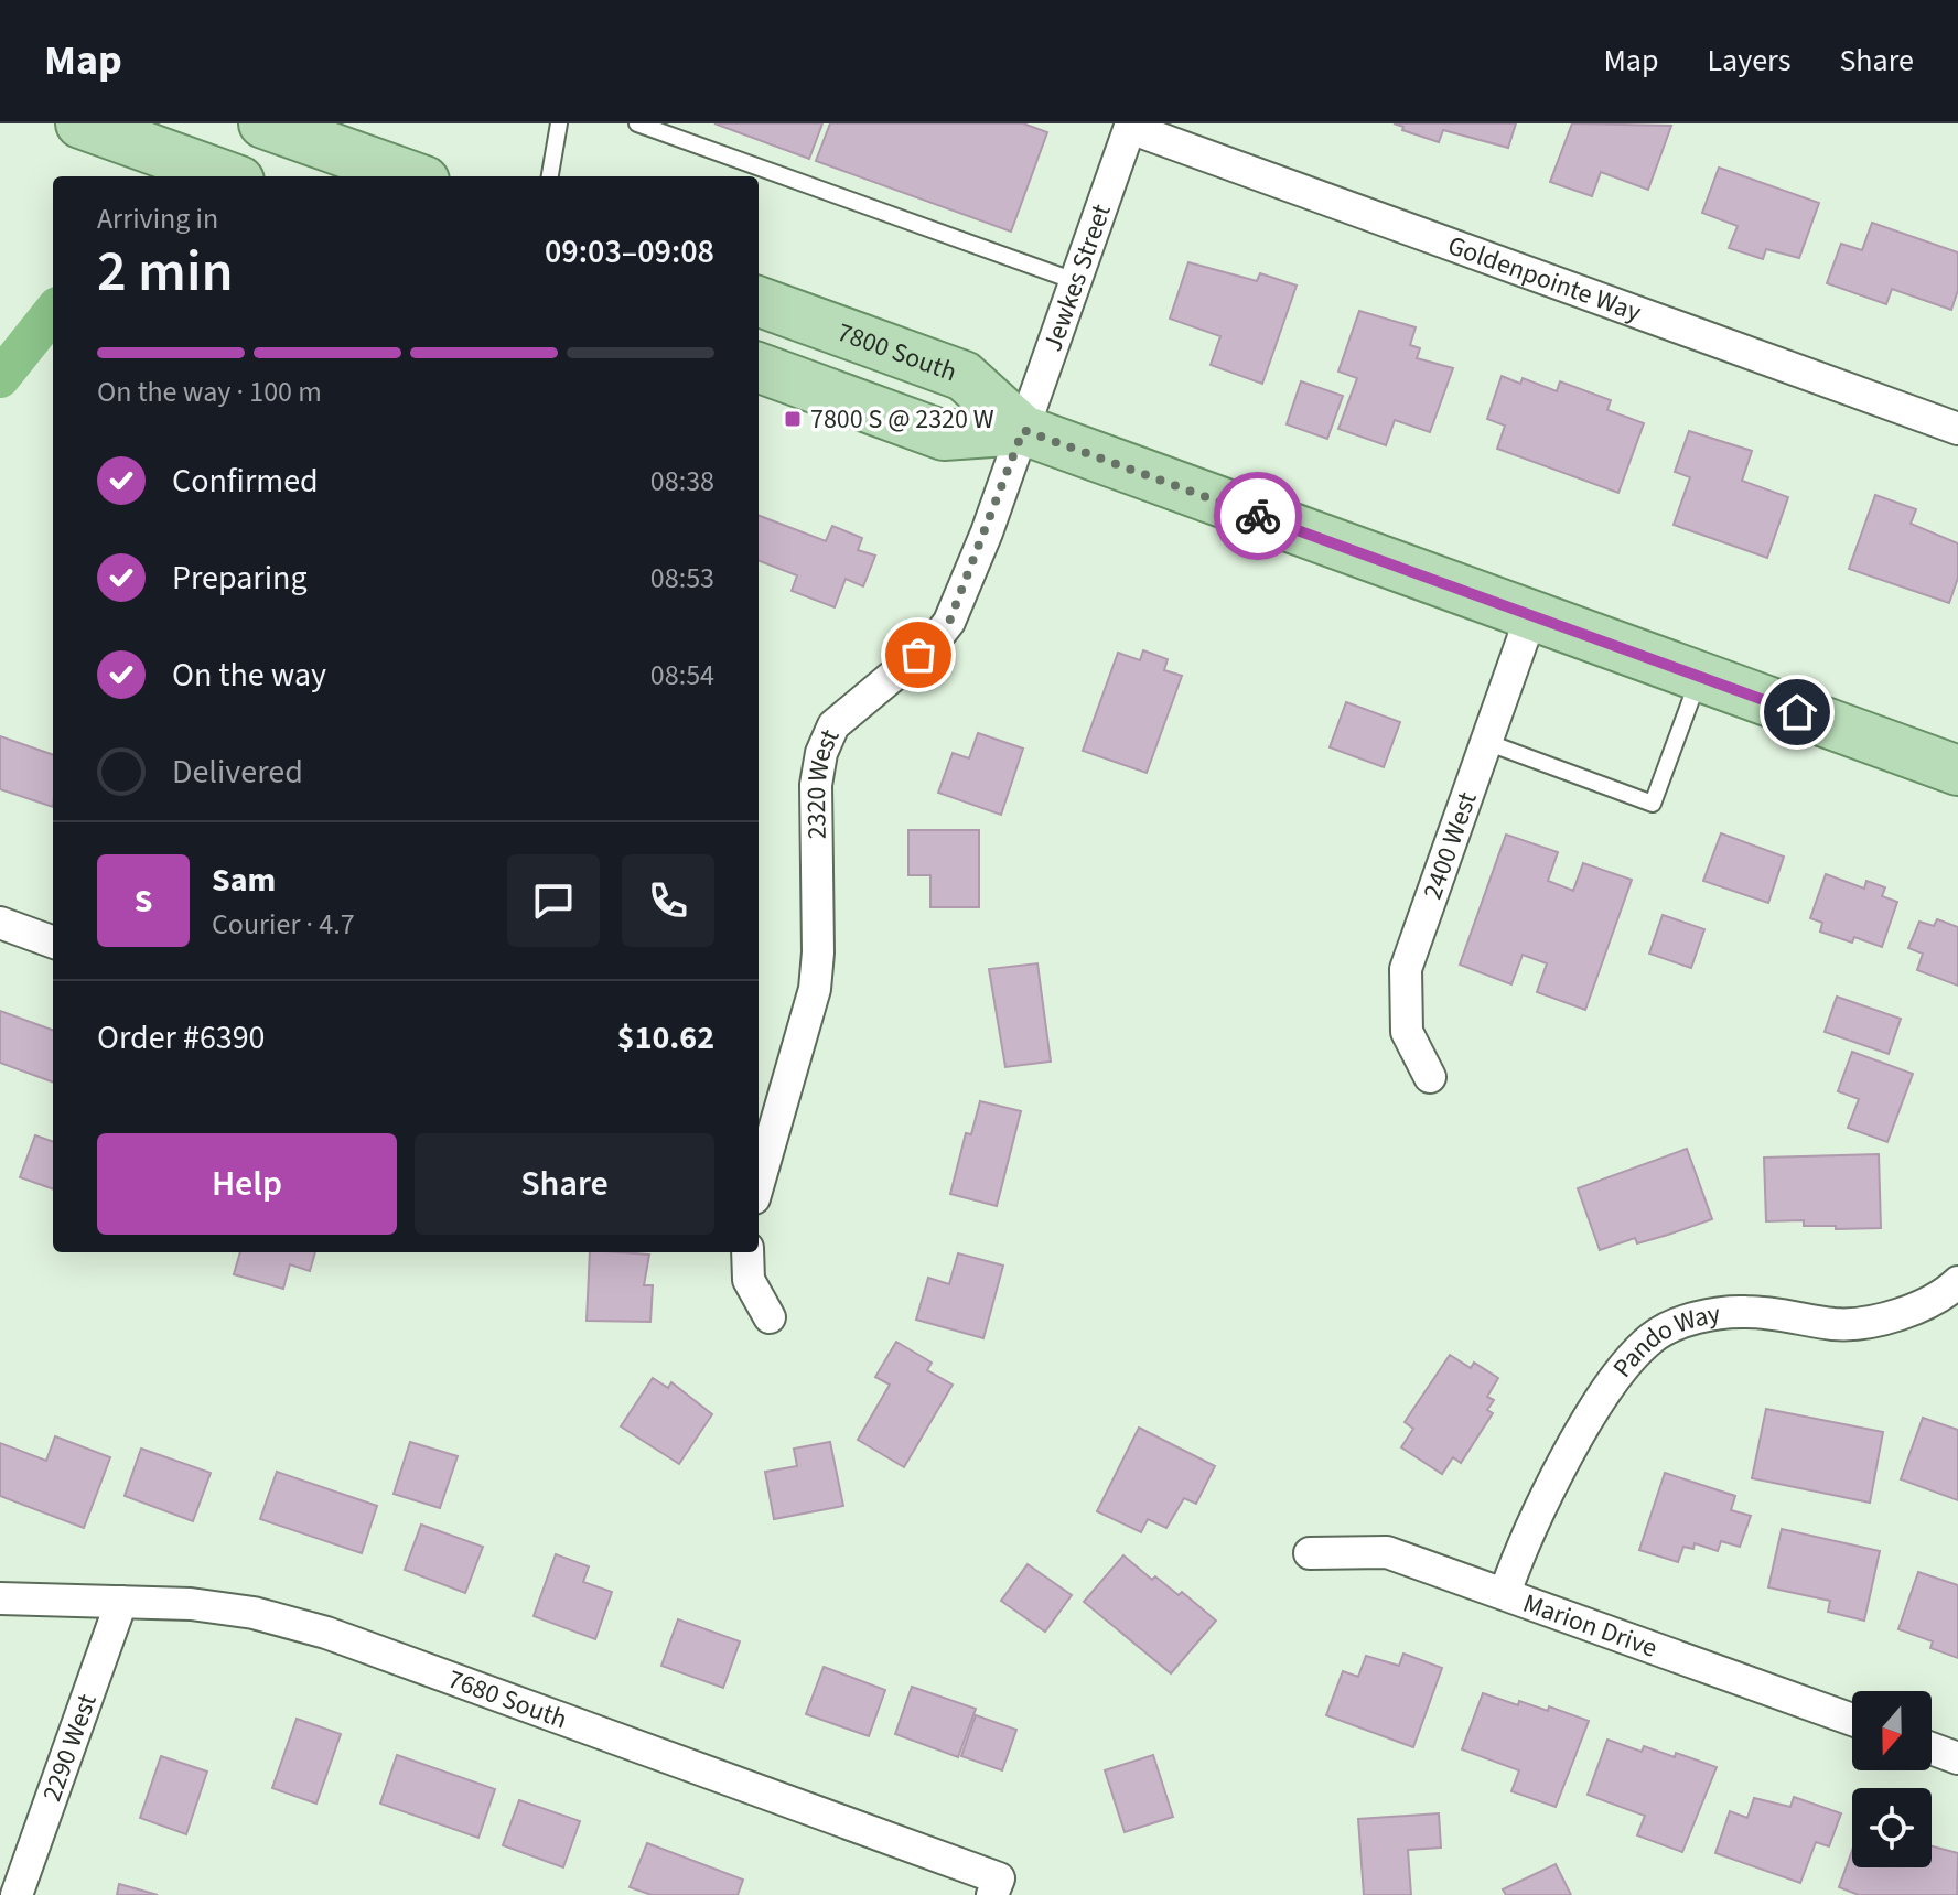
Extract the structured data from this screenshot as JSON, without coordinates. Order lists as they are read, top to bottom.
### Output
{
  "streets": {
    "main road": ["7800 South"],
    "street": [
      "Jewkes Street",
      "Goldenpointe Way",
      "2320 West",
      "2400 West",
      "Pando Way",
      "Marion Drive",
      "7680 South",
      "2290 West"
    ]
  },
  "crossings": [
    ["Jewkes Street", "Goldenpointe Way"],
    ["Jewkes Street", "7800 South"],
    ["Jewkes Street", "2320 West"],
    ["7800 South", "2320 West"],
    ["7800 South", "2400 West"],
    ["Pando Way", "Marion Drive"],
    ["7680 South", "2290 West"]
  ],
  "places": {
    "transit": ["7800 S @ 2320 W"]
  },
  "north": "bottom",
  "page": {
    "header": "Map",
    "nav": ["Map", "Layers", "Share"],
    "heading": ["2 min", "Arriving in", "09:03–09:08"],
    "panel": [
      "Sam",
      "Courier · 4.7",
      "Order #6390",
      "$10.62"
    ],
    "bar": "On the way · 100 m",
    "list": [
      ["Confirmed", "08:38"],
      ["Preparing", "08:53"],
      ["On the way", "08:54"],
      "Delivered"
    ],
    "round": "S",
    "buttons": ["Help", "Share"]
  }
}
